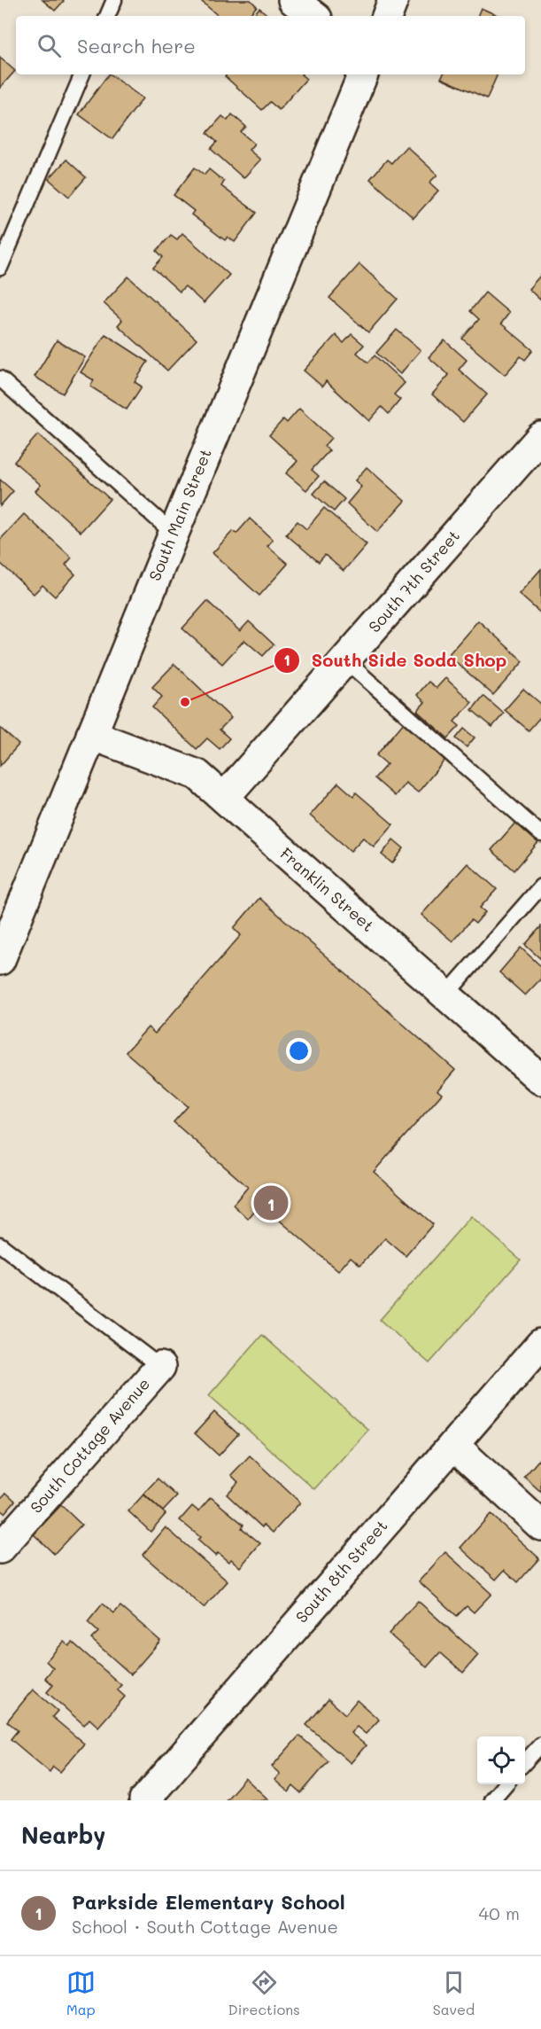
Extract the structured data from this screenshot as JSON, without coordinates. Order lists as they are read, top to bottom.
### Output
{
  "streets": {
    "street": [
      "South Main Street",
      "South 7th Street",
      "Franklin Street",
      "South Cottage Avenue",
      "South 8th Street"
    ]
  },
  "crossings": [
    ["South Main Street", "Franklin Street"],
    ["South 7th Street", "Franklin Street"]
  ],
  "places": ["South Side Soda Shop"],
  "page": {
    "search": "Search here",
    "pins": "1",
    "heading": "Nearby",
    "list": [
      {
        "mark": "1",
        "name": "Parkside Elementary School",
        "note": "School · South Cottage Avenue",
        "value": "40 m"
      }
    ],
    "nav": ["Map", "Directions", "Saved"]
  }
}
